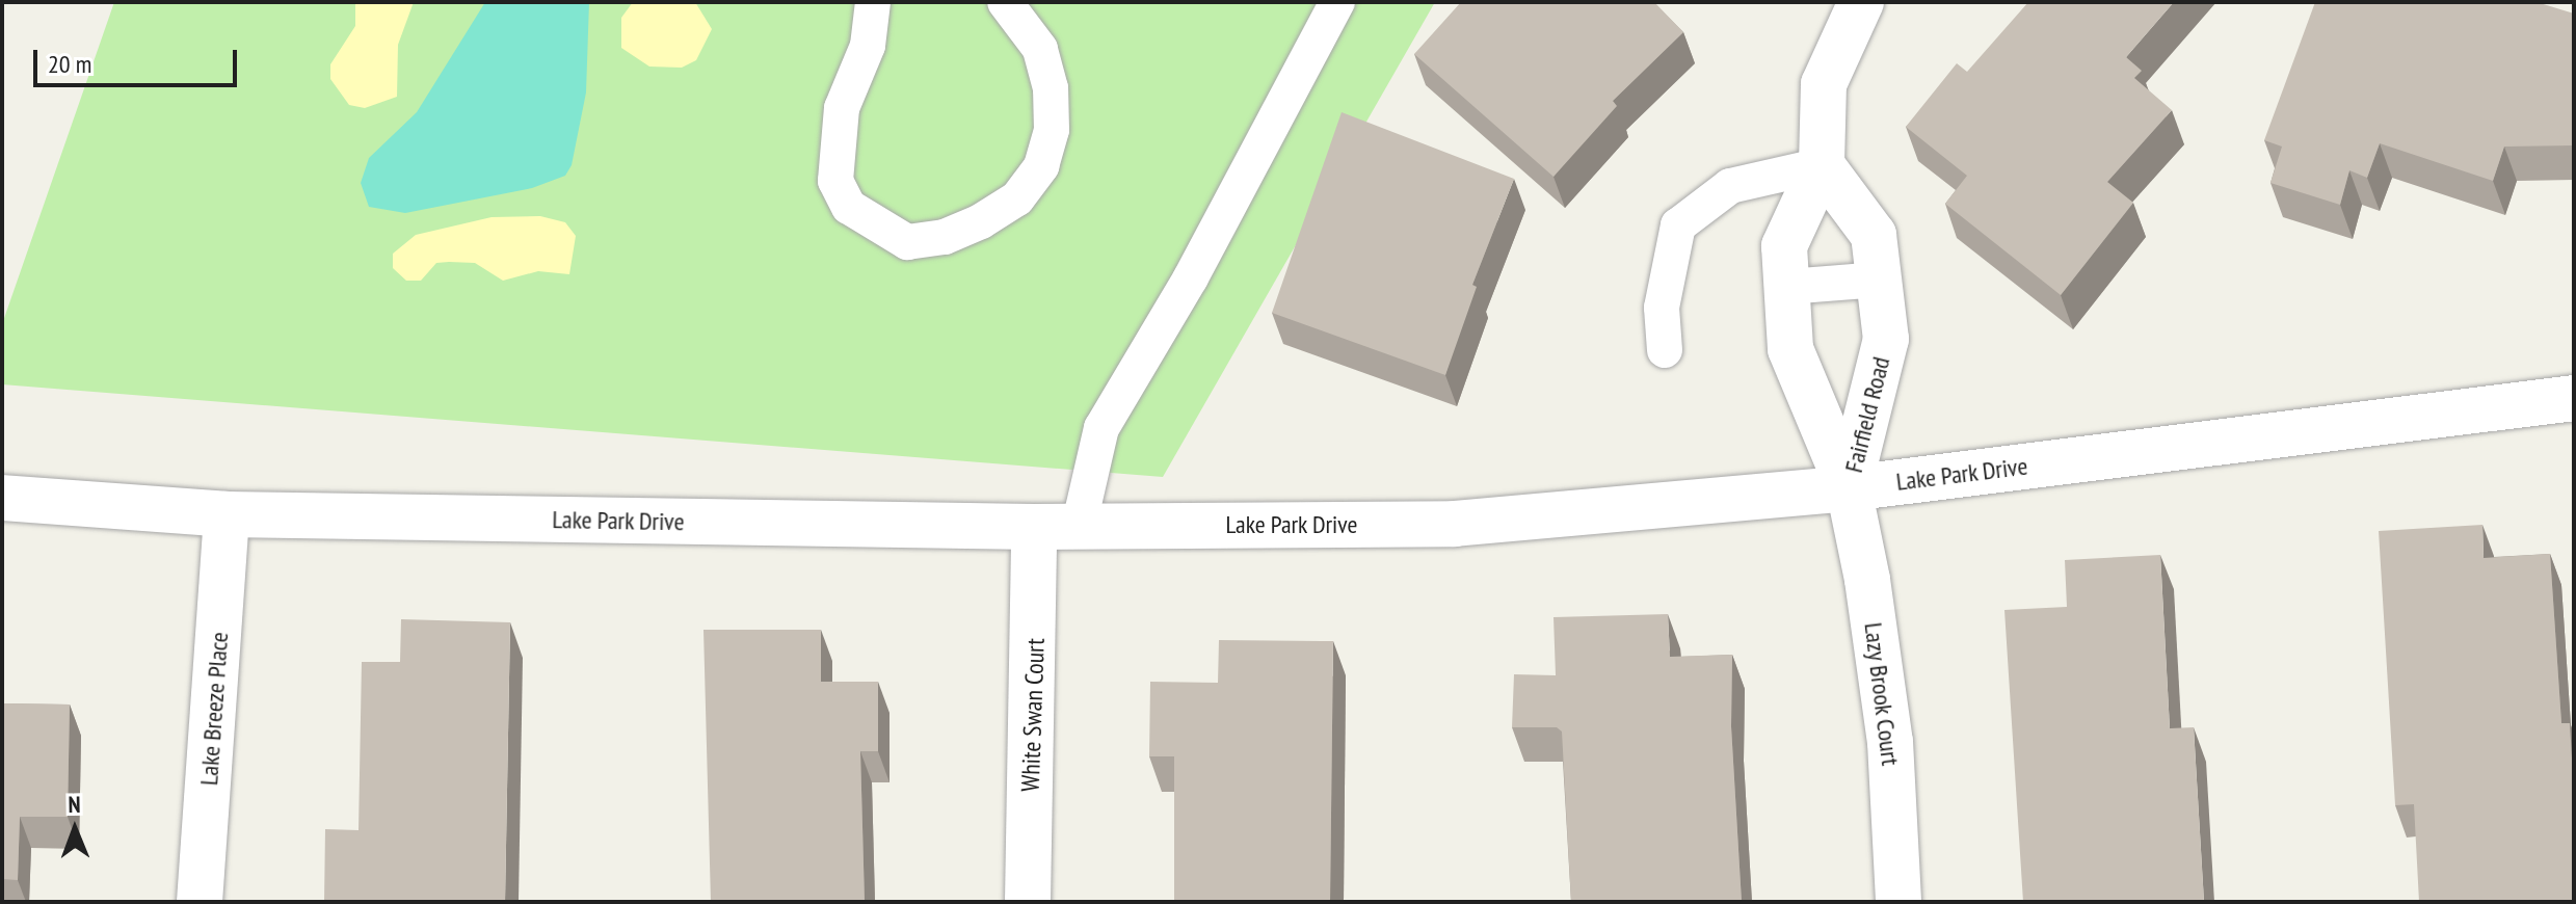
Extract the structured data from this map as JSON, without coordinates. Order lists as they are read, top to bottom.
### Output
{
  "streets": {
    "street": [
      "Fairfield Road",
      "Lake Park Drive",
      "Lazy Brook Court",
      "Lake Breeze Place",
      "White Swan Court"
    ]
  },
  "crossings": [
    ["Fairfield Road", "Lake Park Drive"],
    ["Fairfield Road", "Lazy Brook Court"],
    ["Lake Park Drive", "Lazy Brook Court"],
    ["Lake Park Drive", "Lake Breeze Place"],
    ["Lake Park Drive", "White Swan Court"]
  ],
  "scale_bar": "20 m",
  "north": "top"
}
